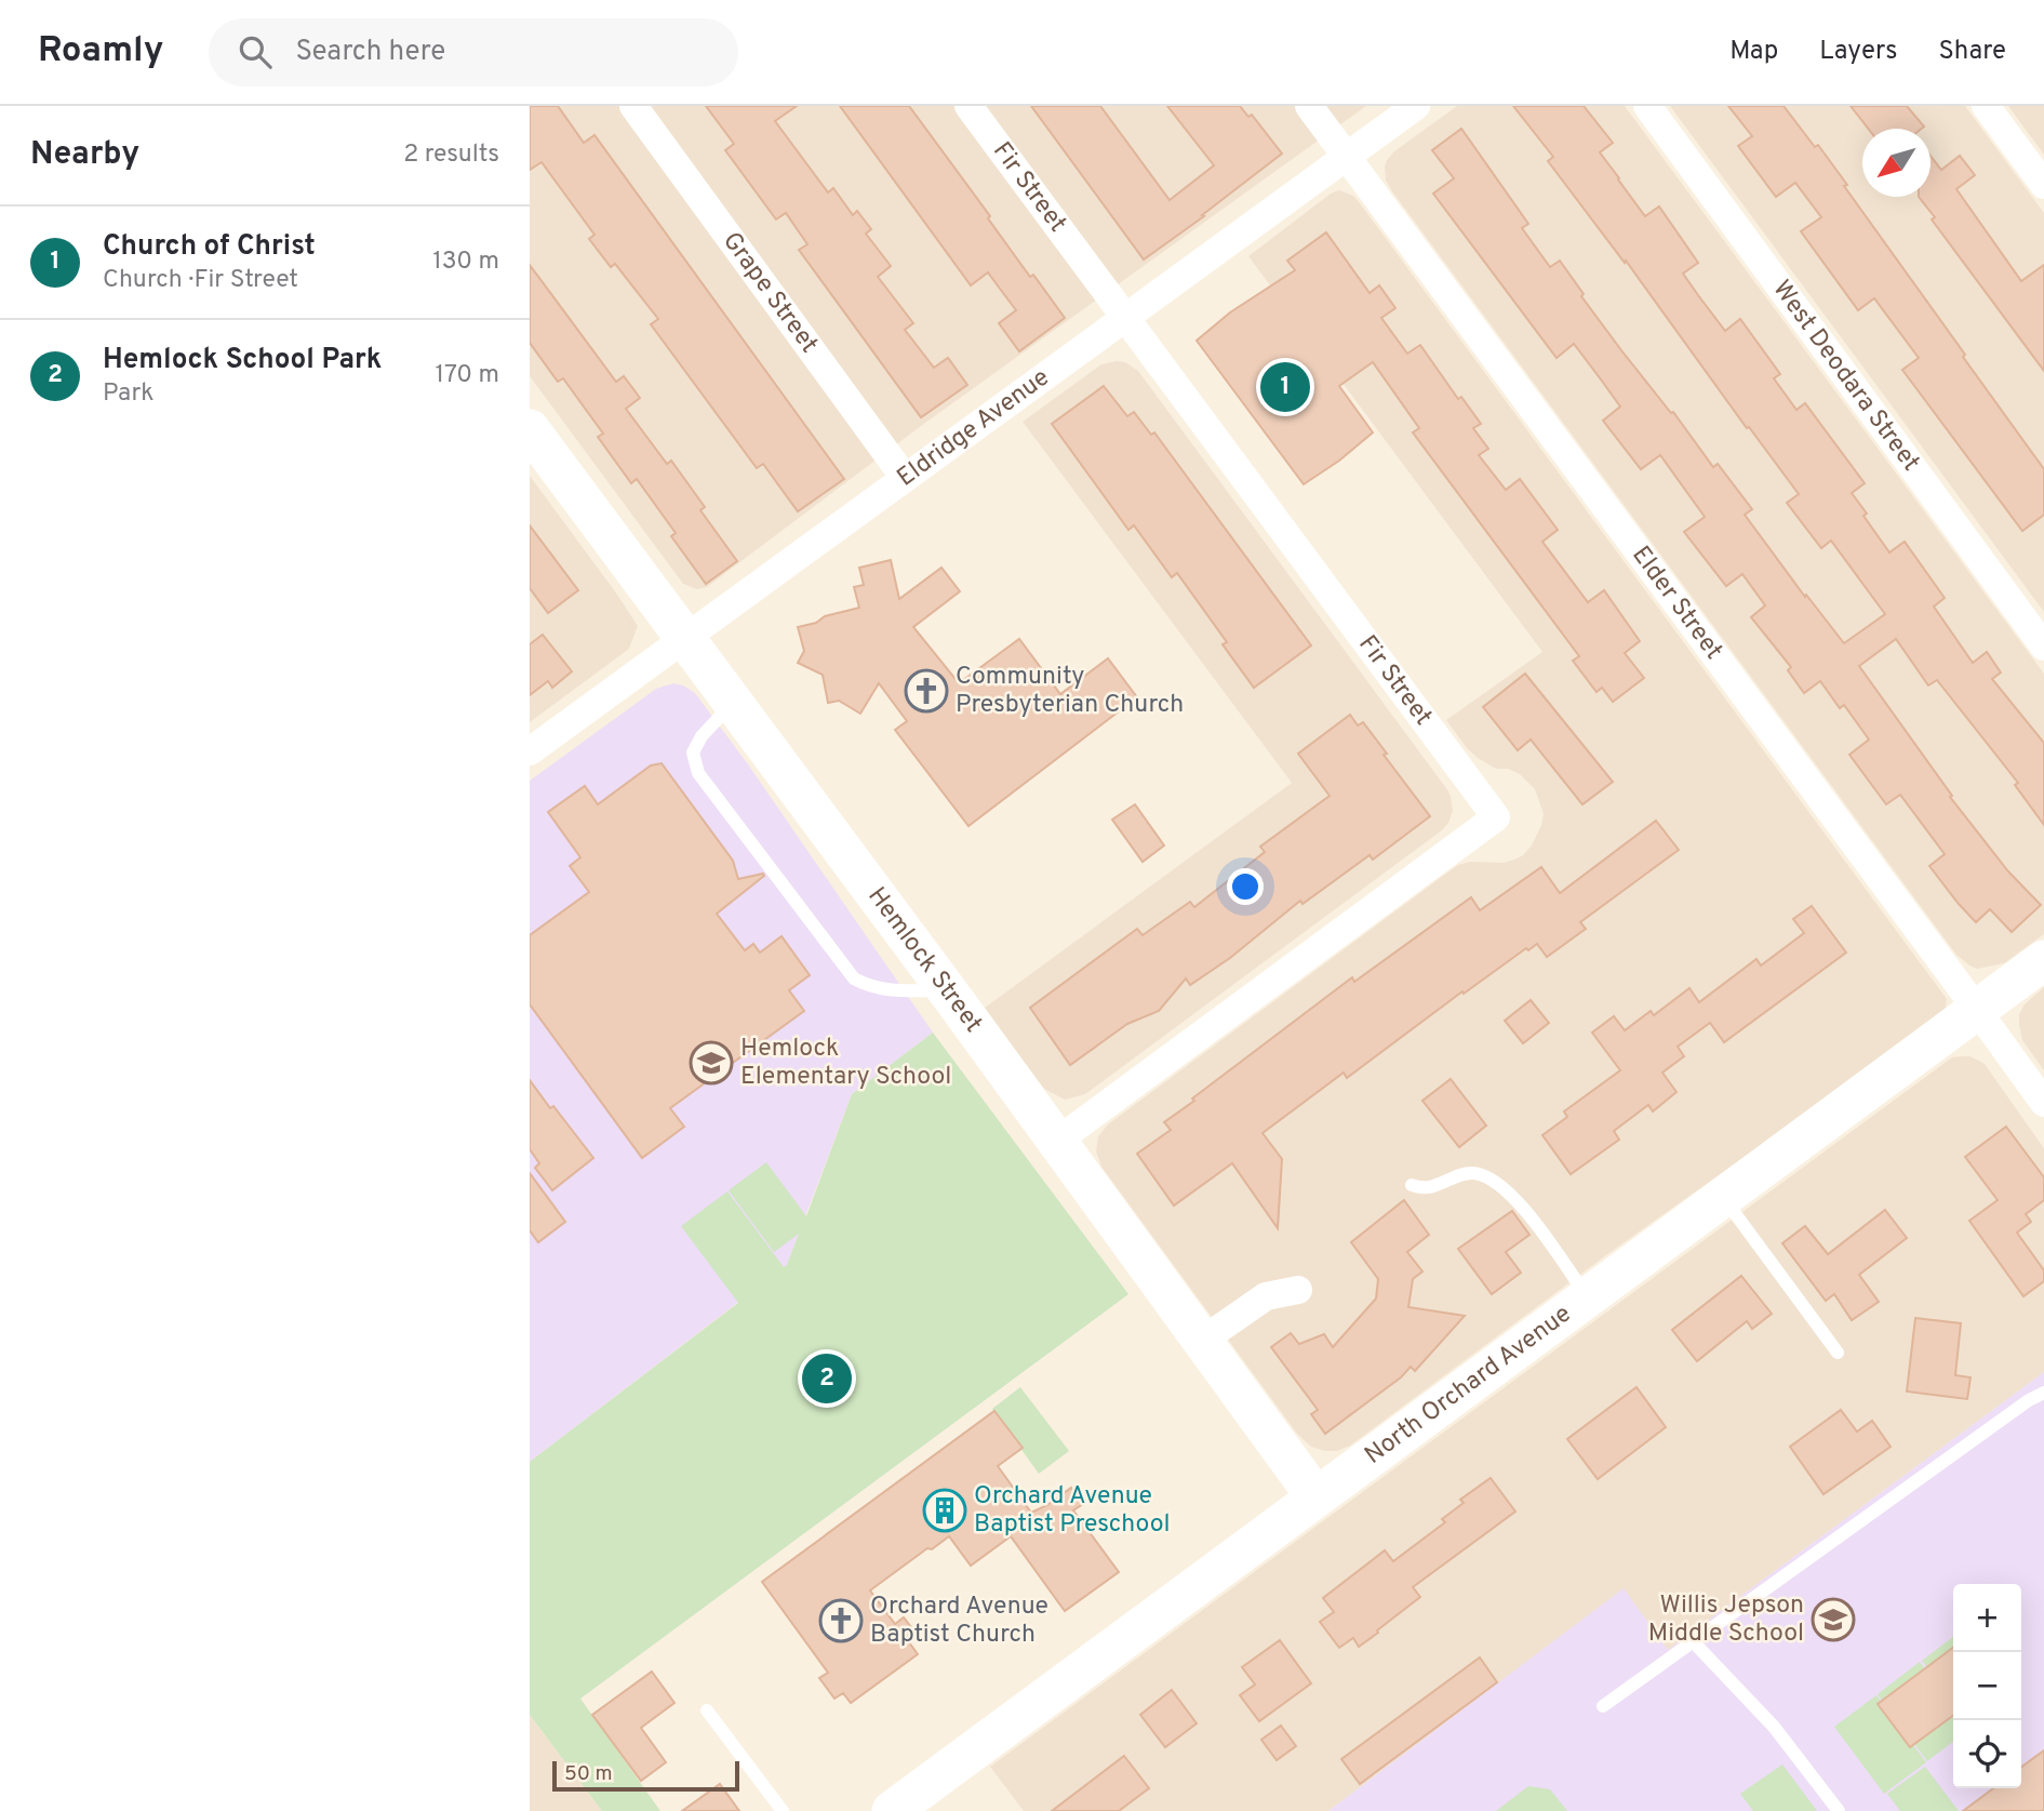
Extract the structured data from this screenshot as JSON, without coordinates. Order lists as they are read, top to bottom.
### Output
{
  "streets": {
    "street": [
      "Fir Street",
      "Grape Street",
      "West Deodara Street",
      "Eldridge Avenue",
      "Elder Street",
      "Hemlock Street",
      "North Orchard Avenue"
    ]
  },
  "crossings": [
    ["Fir Street", "Eldridge Avenue"],
    ["Fir Street", "Hemlock Street"],
    ["Grape Street", "Eldridge Avenue"],
    ["Eldridge Avenue", "Elder Street"],
    ["Eldridge Avenue", "Hemlock Street"],
    ["Elder Street", "North Orchard Avenue"],
    ["Hemlock Street", "North Orchard Avenue"]
  ],
  "places": {
    "church": ["Community Presbyterian Church", "Orchard Avenue Baptist Church"],
    "school or university": ["Hemlock Elementary School", "Willis Jepson Middle School"],
    "building": ["Orchard Avenue Baptist Preschool"]
  },
  "scale_bar": "50 m",
  "north": "bottom left",
  "page": {
    "header": "Roamly",
    "search": "Search here",
    "nav": ["Map", "Layers", "Share"],
    "heading": ["Nearby", "2 results"],
    "list": [
      {
        "mark": "1",
        "name": "Church of Christ",
        "note": "Church · Fir Street",
        "value": "130 m"
      },
      {
        "mark": "2",
        "name": "Hemlock School Park",
        "note": "Park",
        "value": "170 m"
      }
    ],
    "pins": ["1", "2"],
    "map_buttons": ["+", "−"],
    "scale": "50 m"
  }
}
